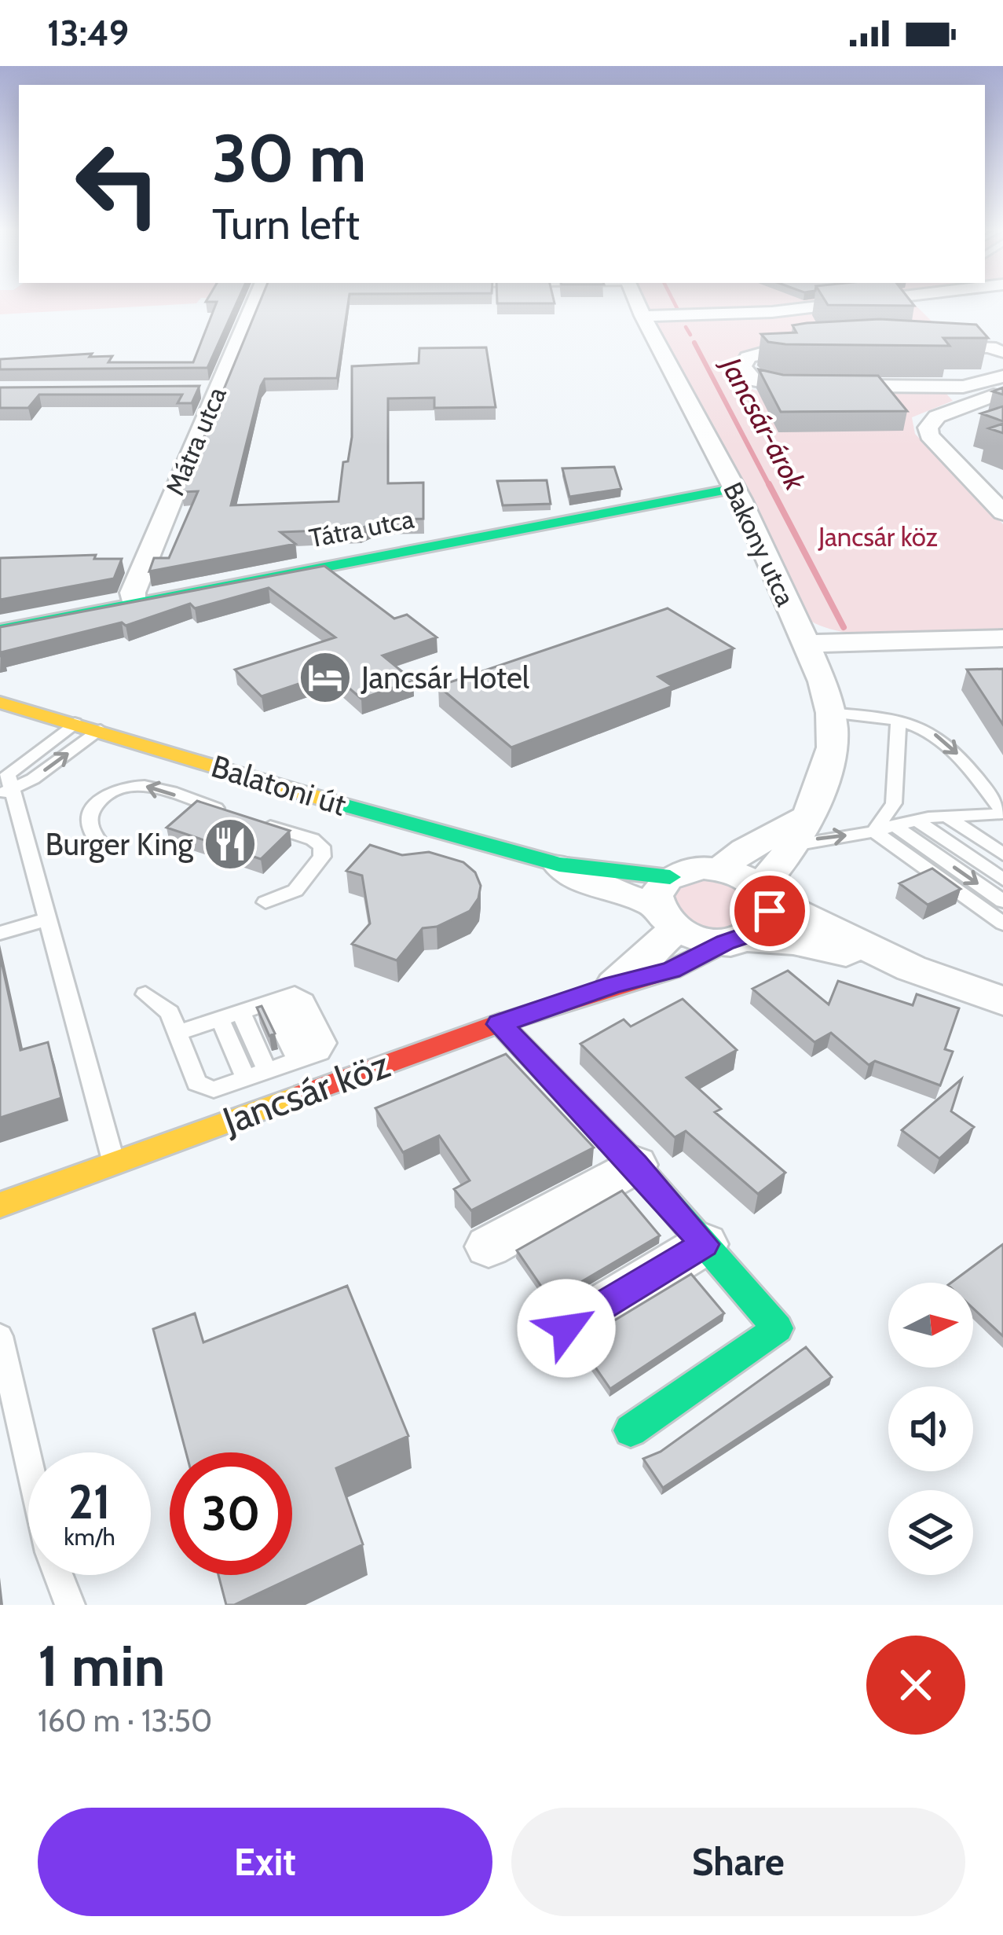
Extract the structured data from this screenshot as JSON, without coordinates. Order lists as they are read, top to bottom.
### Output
{
  "streets": {
    "street": [
      "Mátra utca",
      "Tátra utca",
      "Bakony utca",
      "Balatoni út",
      "Jancsár köz"
    ]
  },
  "crossings": [
    ["Mátra utca", "Tátra utca"],
    ["Tátra utca", "Bakony utca"],
    ["Bakony utca", "Balatoni út"],
    ["Bakony utca", "Jancsár köz"],
    ["Balatoni út", "Jancsár köz"]
  ],
  "water": ["Jancsár-árok"],
  "parks": ["Jancsár köz"],
  "places": {
    "hotel": ["Jancsár Hotel"],
    "restaurant": ["Burger King"]
  },
  "north": "right",
  "page": {
    "status": "13:49",
    "turn": ["30 m", "Turn left"],
    "speed": "21 km/h",
    "limit": "30",
    "heading": ["1 min", "160 m · 13:50"],
    "buttons": ["Exit", "Share"]
  }
}
